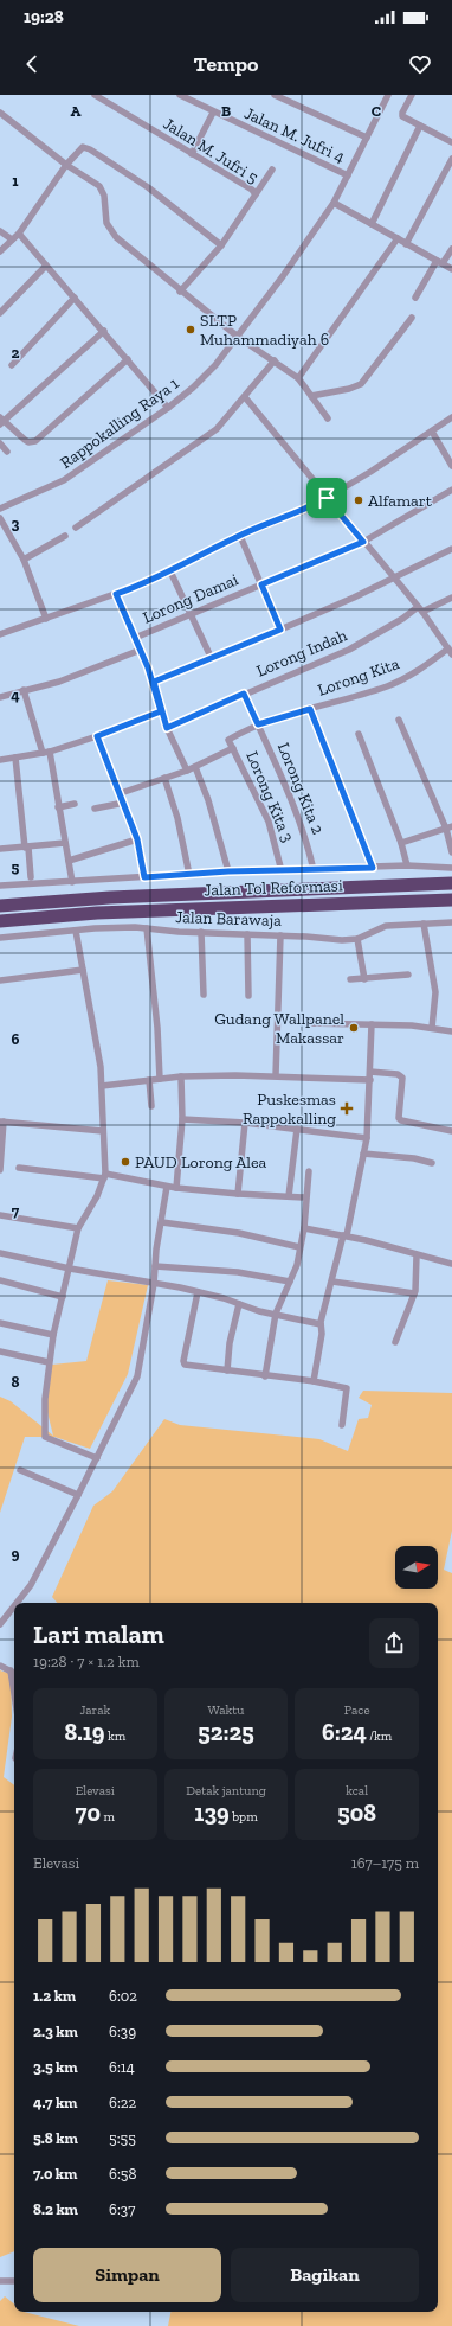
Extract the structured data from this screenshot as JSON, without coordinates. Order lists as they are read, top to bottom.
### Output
{
  "streets": {
    "highway": ["Jalan Tol Reformasi"],
    "street": [
      "Jalan M. Jufri 4",
      "Jalan M. Jufri 5",
      "Rappokalling Raya 1",
      "Lorong Damai",
      "Lorong Indah",
      "Lorong Kita",
      "Lorong Kita 2",
      "Lorong Kita 3",
      "Jalan Barawaja"
    ]
  },
  "crossings": [
    ["Jalan M. Jufri 4", "Rappokalling Raya 1"],
    ["Lorong Indah", "Lorong Kita 2"],
    ["Lorong Kita", "Lorong Kita 2"],
    ["Lorong Kita", "Lorong Kita 3"]
  ],
  "places": {
    "other": [
      "SLTP Muhammadiyah 6",
      "Alfamart",
      "Gudang Wallpanel Makassar",
      "PAUD Lorong Alea"
    ],
    "health": ["Puskesmas Rappokalling"]
  },
  "north": "right",
  "page": {
    "status": "19:28",
    "header": "Tempo",
    "heading": ["Lari malam", "19:28 · 7 × 1.2 km"],
    "stats": [
      ["Jarak", "8.19 km"],
      ["Waktu", "52:25"],
      ["Pace", "6:24 /km"],
      ["Elevasi", "70 m"],
      ["Detak jantung", "139 bpm"],
      ["kcal", "508"]
    ],
    "chart": ["Elevasi", "167–175 m"],
    "list": [
      {
        "name": "1.2 km",
        "note": "6:02"
      },
      {
        "name": "2.3 km",
        "note": "6:39"
      },
      {
        "name": "3.5 km",
        "note": "6:14"
      },
      {
        "name": "4.7 km",
        "note": "6:22"
      },
      {
        "name": "5.8 km",
        "note": "5:55"
      },
      {
        "name": "7.0 km",
        "note": "6:58"
      },
      {
        "name": "8.2 km",
        "note": "6:37"
      }
    ],
    "buttons": ["Simpan", "Bagikan"]
  },
  "grid": {
    "columns": ["A", "B", "C"],
    "rows": [
      "1",
      "2",
      "3",
      "4",
      "5",
      "6",
      "7",
      "8",
      "9"
    ]
  }
}
